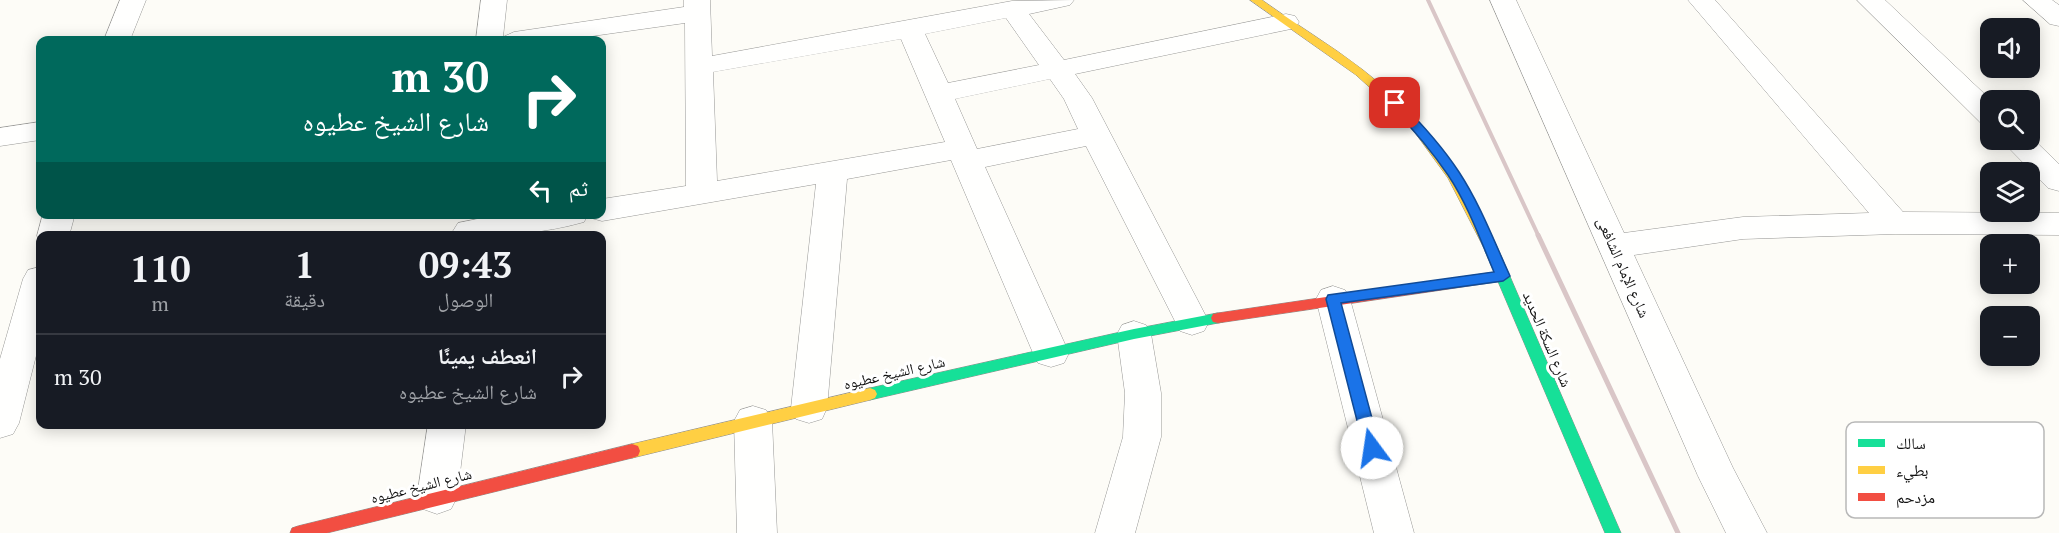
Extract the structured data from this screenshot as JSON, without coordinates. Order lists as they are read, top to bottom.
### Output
{
  "streets": {
    "street": ["شارع الإمام الشافعى", "شارع السكة الحديد", "شارع الشيخ عطيوه"]
  },
  "crossings": [
    ["شارع السكة الحديد", "شارع الشيخ عطيوه"]
  ],
  "legend": ["سالك", "بطيء", "مزدحم"],
  "page": {
    "map_buttons": ["+", "−"],
    "turn": ["30 m", "شارع الشيخ عطيوه"],
    "then": "ثم",
    "eta": [
      "09:43",
      "الوصول",
      "1",
      "دقيقة",
      "110",
      "m"
    ],
    "list": [
      {
        "name": "انعطف يمينًا",
        "note": "شارع الشيخ عطيوه",
        "value": "30 m"
      }
    ]
  }
}
